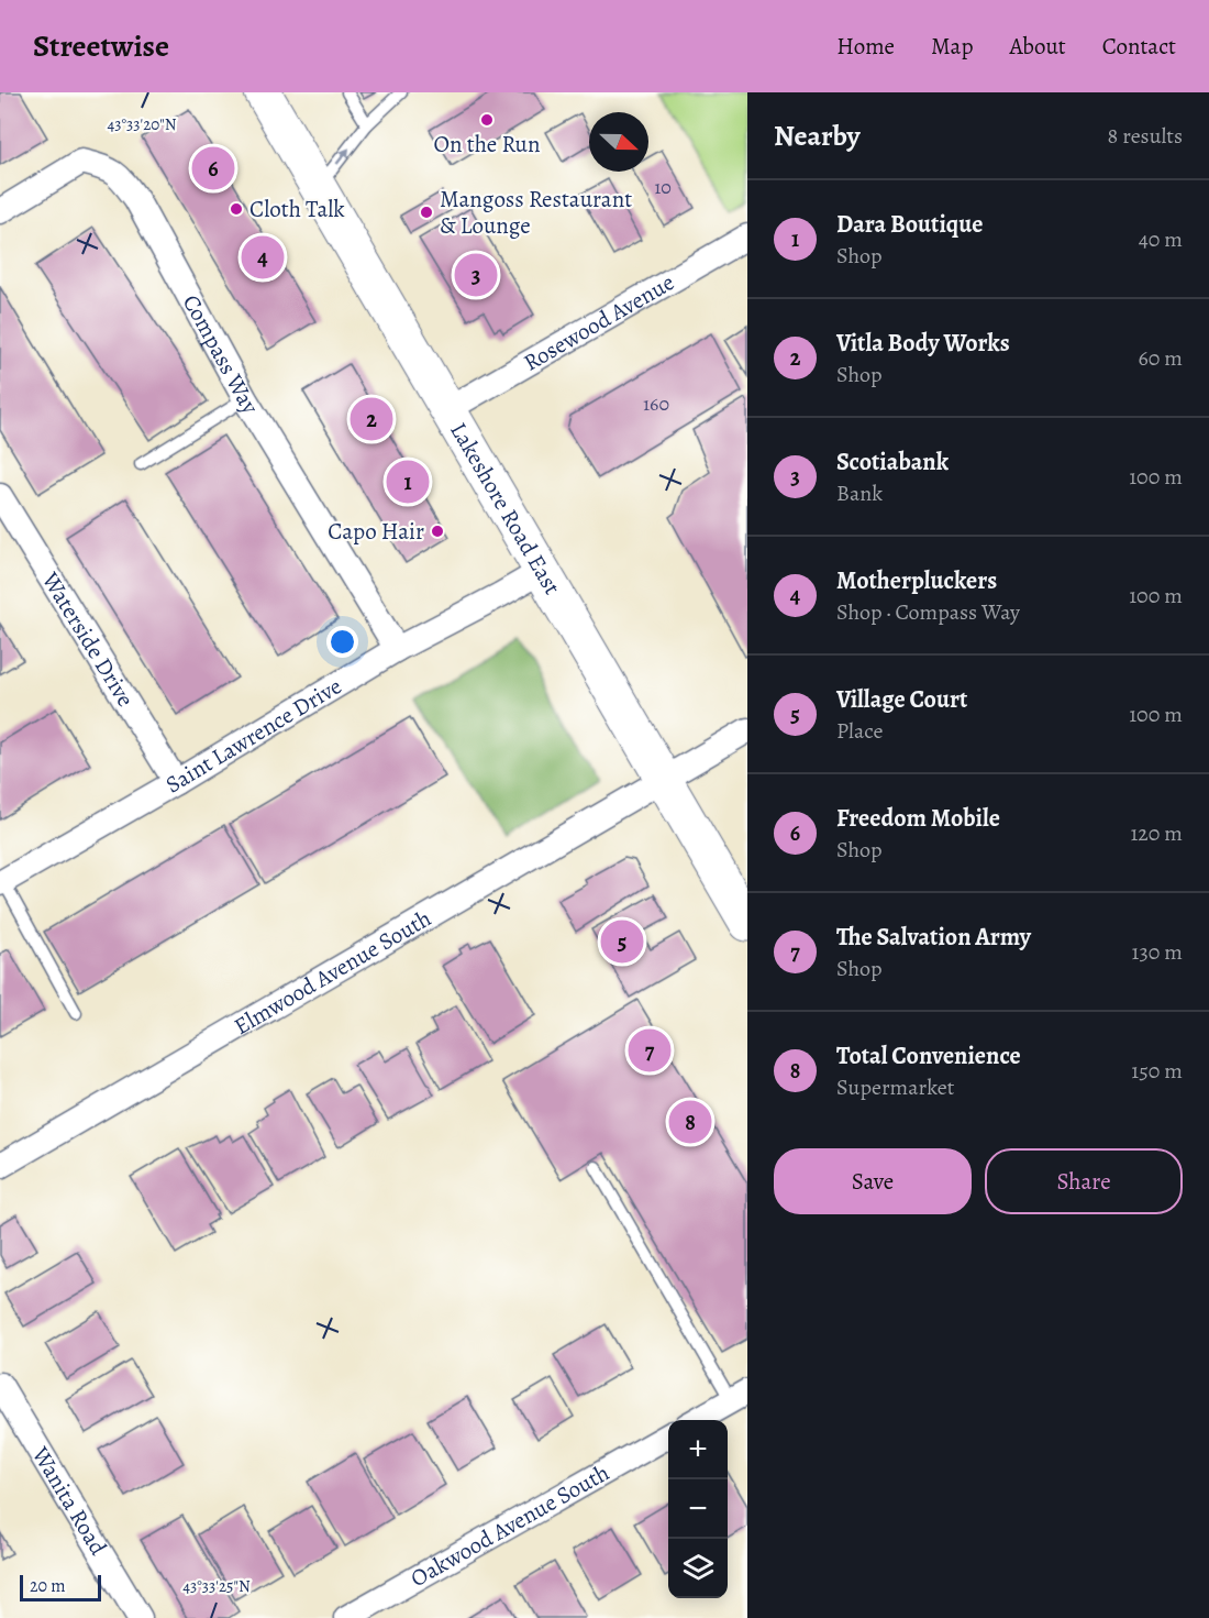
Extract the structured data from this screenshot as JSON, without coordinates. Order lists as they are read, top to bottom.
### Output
{
  "streets": {
    "main road": ["Lakeshore Road East"],
    "street": [
      "Rosewood Avenue",
      "Compass Way",
      "Waterside Drive",
      "Saint Lawrence Drive",
      "Elmwood Avenue South",
      "Wanita Road",
      "Oakwood Avenue South"
    ]
  },
  "crossings": [
    ["Rosewood Avenue", "Lakeshore Road East"],
    ["Compass Way", "Saint Lawrence Drive"],
    ["Lakeshore Road East", "Saint Lawrence Drive"],
    ["Lakeshore Road East", "Elmwood Avenue South"],
    ["Waterside Drive", "Saint Lawrence Drive"]
  ],
  "places": [
    "On the Run",
    "Cloth Talk",
    "Mangoss Restaurant & Lounge",
    "Capo Hair"
  ],
  "house_numbers": ["10", "160"],
  "scale_bar": "20 m",
  "north": "right",
  "page": {
    "header": "Streetwise",
    "nav": [
      "Home",
      "Map",
      "About",
      "Contact"
    ],
    "heading": ["Nearby", "8 results"],
    "pins": [
      "6",
      "4",
      "3",
      "2",
      "1",
      "5",
      "7",
      "8"
    ],
    "list": [
      {
        "mark": "1",
        "name": "Dara Boutique",
        "note": "Shop",
        "value": "40 m"
      },
      {
        "mark": "2",
        "name": "Vitla Body Works",
        "note": "Shop",
        "value": "60 m"
      },
      {
        "mark": "3",
        "name": "Scotiabank",
        "note": "Bank",
        "value": "100 m"
      },
      {
        "mark": "4",
        "name": "Motherpluckers",
        "note": "Shop · Compass Way",
        "value": "100 m"
      },
      {
        "mark": "5",
        "name": "Village Court",
        "note": "Place",
        "value": "100 m"
      },
      {
        "mark": "6",
        "name": "Freedom Mobile",
        "note": "Shop",
        "value": "120 m"
      },
      {
        "mark": "7",
        "name": "The Salvation Army",
        "note": "Shop",
        "value": "130 m"
      },
      {
        "mark": "8",
        "name": "Total Convenience",
        "note": "Supermarket",
        "value": "150 m"
      }
    ],
    "buttons": ["Save", "Share"],
    "map_buttons": ["+", "−"],
    "scale": "20 m"
  },
  "coordinates": ["43°33'20\"N", "43°33'25\"N"]
}
